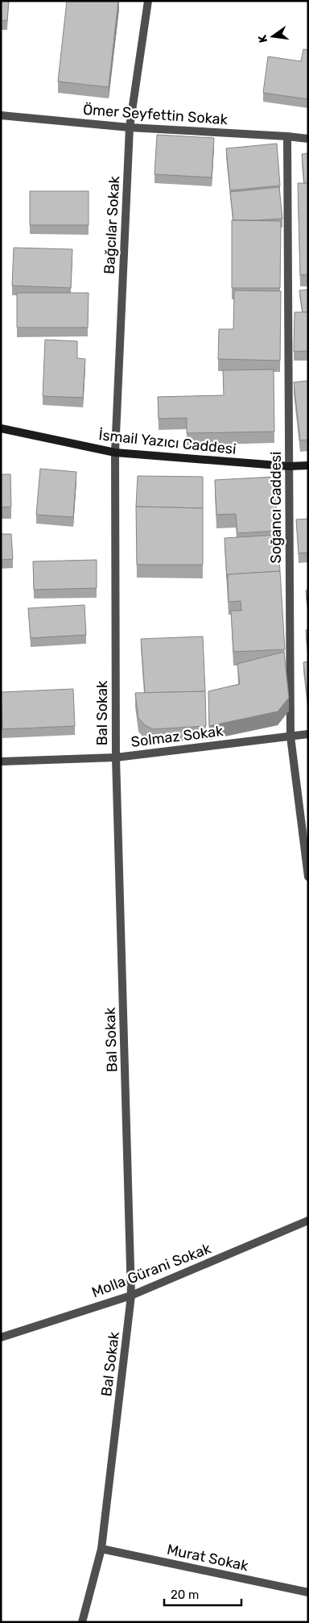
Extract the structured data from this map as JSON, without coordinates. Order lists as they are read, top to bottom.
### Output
{
  "streets": {
    "street": [
      "Ömer Seyfettin Sokak",
      "Bağcılar Sokak",
      "İsmail Yazıcı Caddesi",
      "Soğancı Caddesi",
      "Bal Sokak",
      "Solmaz Sokak",
      "Molla Gürani Sokak",
      "Murat Sokak"
    ]
  },
  "crossings": [
    ["Ömer Seyfettin Sokak", "Bağcılar Sokak"],
    ["Ömer Seyfettin Sokak", "Soğancı Caddesi"],
    ["Bağcılar Sokak", "İsmail Yazıcı Caddesi"],
    ["Bağcılar Sokak", "Bal Sokak"],
    ["İsmail Yazıcı Caddesi", "Soğancı Caddesi"],
    ["İsmail Yazıcı Caddesi", "Bal Sokak"],
    ["Soğancı Caddesi", "Solmaz Sokak"],
    ["Bal Sokak", "Solmaz Sokak"],
    ["Bal Sokak", "Molla Gürani Sokak"],
    ["Bal Sokak", "Murat Sokak"]
  ],
  "scale_bar": "20 m",
  "north": "left"
}
